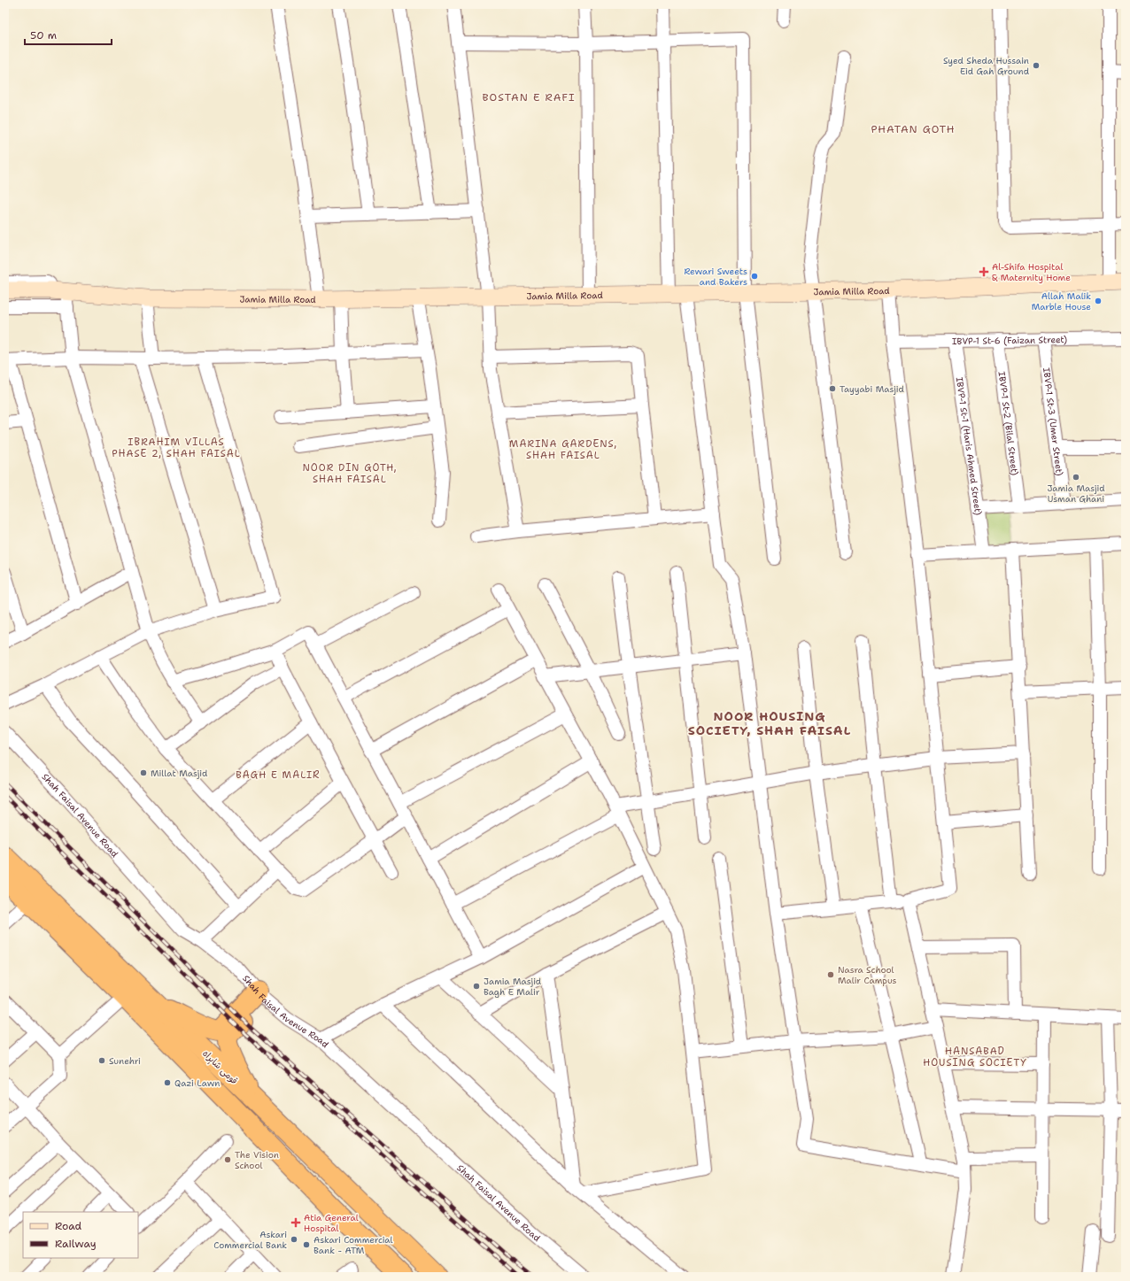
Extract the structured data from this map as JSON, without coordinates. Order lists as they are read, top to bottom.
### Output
{
  "streets": {
    "highway": ["قومی شاہراہ"],
    "main road": ["Jamia Milla Road"],
    "street": [
      "IBVP-1 St-6 (Faizan Street)",
      "IBVP-1 St-3 (Umer Street)",
      "IBVP-1 St-2 (Bilal Street)",
      "IBVP-1 St-1 (Haris Ahmed Street)",
      "Shah Faisal Avenue Road"
    ]
  },
  "crossings": [
    ["IBVP-1 St-6 (Faizan Street)", "IBVP-1 St-3 (Umer Street)"],
    ["IBVP-1 St-6 (Faizan Street)", "IBVP-1 St-2 (Bilal Street)"],
    ["IBVP-1 St-6 (Faizan Street)", "IBVP-1 St-1 (Haris Ahmed Street)"]
  ],
  "districts": [
    "BOSTAN E RAFI",
    "PHATAN GOTH",
    "IBRAHIM VILLAS PHASE 2, SHAH FAISAL",
    "MARINA GARDENS, SHAH FAISAL",
    "NOOR DIN GOTH, SHAH FAISAL",
    "NOOR HOUSING SOCIETY, SHAH FAISAL",
    "BAGH E MALIR",
    "HANSABAD HOUSING SOCIETY"
  ],
  "places": {
    "other": [
      "Syed Sheda Hussain Eid Gah Ground",
      "Rewari Sweets and Bakers",
      "Allah Malik Marble House",
      "Tayyabi Masjid",
      "Jamia Masjid Usman Ghani",
      "Millat Masjid",
      "Nasra School Malir Campus",
      "Jamia Masjid Bagh E Malir",
      "Sunehri",
      "Qazi Lawn",
      "The Vision School",
      "Askari Commercial Bank",
      "Askari Commercial Bank - ATM"
    ],
    "health": ["Al-Shifa Hospital & Maternity Home", "Atia General Hospital"]
  },
  "legend": ["Road", "Railway"],
  "scale_bar": "50 m"
}
